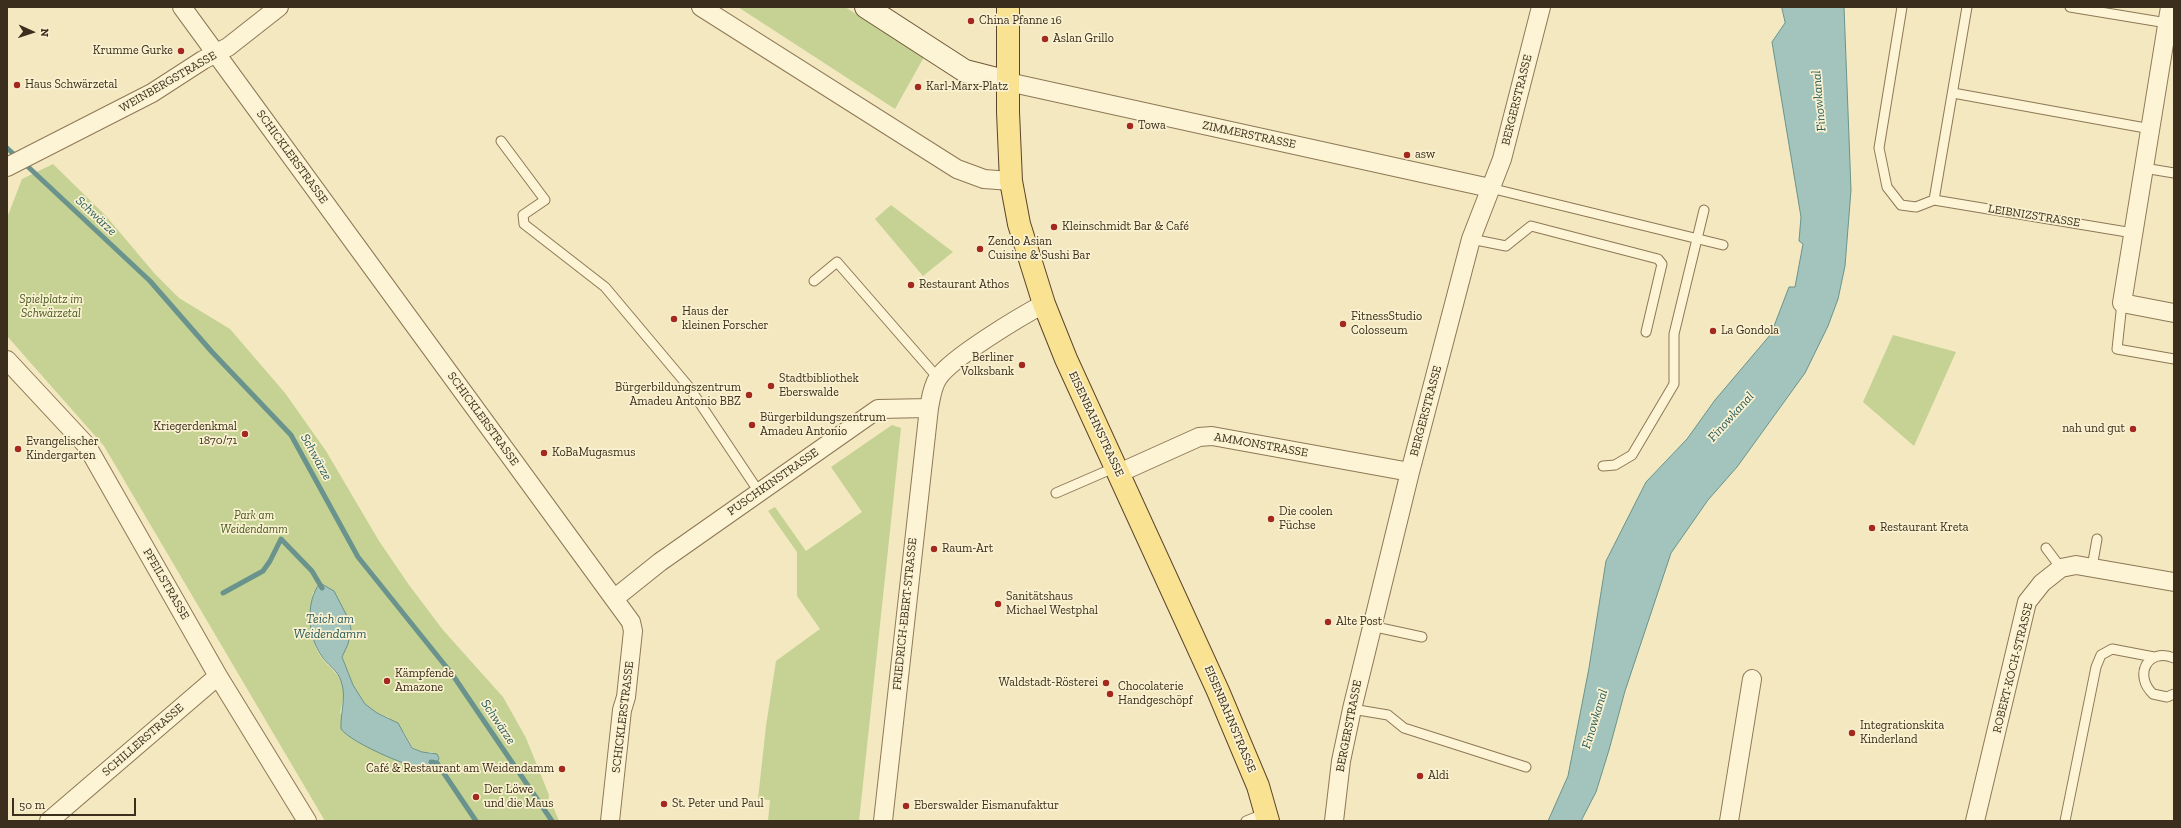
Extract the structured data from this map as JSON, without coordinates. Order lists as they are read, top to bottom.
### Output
{
  "streets": {
    "main road": ["EISENBAHNSTRASSE"],
    "street": [
      "WEINBERGSTRASSE",
      "BERGERSTRASSE",
      "ZIMMERSTRASSE",
      "SCHICKLERSTRASSE",
      "AMMONSTRASSE",
      "PUSCHKINSTRASSE",
      "PFEILSTRASSE",
      "FRIEDRICH-EBERT-STRASSE",
      "ROBERT-KOCH-STRASSE",
      "SCHILLERSTRASSE"
    ],
    "lane": ["LEIBNIZSTRASSE"]
  },
  "crossings": [
    ["WEINBERGSTRASSE", "SCHICKLERSTRASSE"],
    ["BERGERSTRASSE", "ZIMMERSTRASSE"],
    ["BERGERSTRASSE", "AMMONSTRASSE"],
    ["ZIMMERSTRASSE", "EISENBAHNSTRASSE"],
    ["SCHICKLERSTRASSE", "PUSCHKINSTRASSE"],
    ["EISENBAHNSTRASSE", "AMMONSTRASSE"],
    ["PUSCHKINSTRASSE", "FRIEDRICH-EBERT-STRASSE"],
    ["PFEILSTRASSE", "SCHILLERSTRASSE"]
  ],
  "water": ["Finowkanal", "Schwärze", "Teich am Weidendamm"],
  "parks": ["Spielplatz im Schwärzetal", "Park am Weidendamm"],
  "places": [
    "China Pfanne 16",
    "Aslan Grillo",
    "Krumme Gurke",
    "Haus Schwärzetal",
    "Karl-Marx-Platz",
    "Towa",
    "asw",
    "Kleinschmidt Bar & Café",
    "Zendo Asian Cuisine & Sushi Bar",
    "Restaurant Athos",
    "Haus der kleinen Forscher",
    "FitnessStudio Colosseum",
    "La Gondola",
    "Berliner Volksbank",
    "Stadtbibliothek Eberswalde",
    "Bürgerbildungszentrum Amadeu Antonio BBZ",
    "Bürgerbildungszentrum Amadeu Antonio",
    "nah und gut",
    "Kriegerdenkmal 1870/71",
    "Evangelischer Kindergarten",
    "KoBaMugasmus",
    "Die coolen Füchse",
    "Restaurant Kreta",
    "Raum-Art",
    "Sanitätshaus Michael Westphal",
    "Alte Post",
    "Kämpfende Amazone",
    "Waldstadt-Rösterei",
    "Chocolaterie Handgeschöpf",
    "Integrationskita Kinderland",
    "Café & Restaurant am Weidendamm",
    "Aldi",
    "Der Löwe und die Maus",
    "St. Peter und Paul",
    "Eberswalder Eismanufaktur"
  ],
  "scale_bar": "50 m",
  "north": "right"
}
